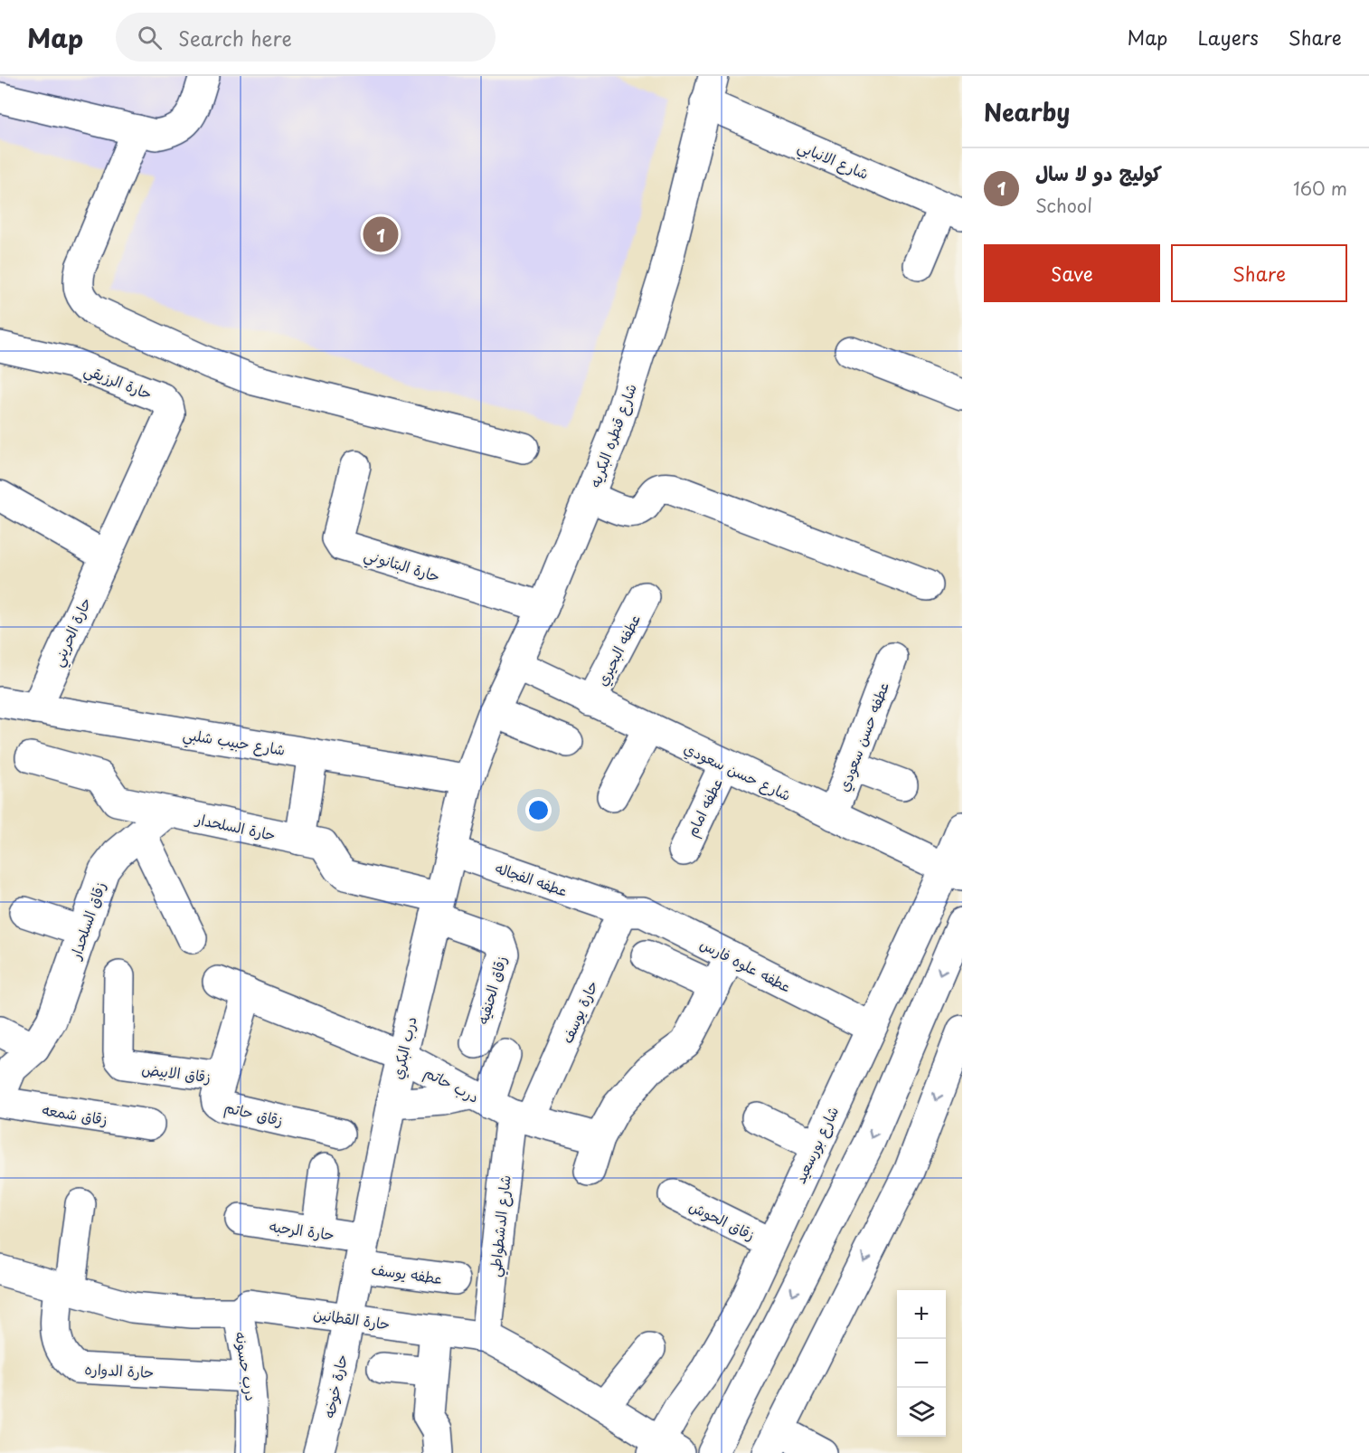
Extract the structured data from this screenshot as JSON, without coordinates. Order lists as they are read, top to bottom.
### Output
{
  "streets": {
    "street": [
      "شارع الانبابي",
      "حارة الرزيقي",
      "شارع قنطره البكريه",
      "حارة البتانوني",
      "حارة الحريني",
      "عطفه البحيري",
      "عطفه حسن سعودي",
      "شارع حبيب شلبي",
      "شارع حسن سعودي",
      "عطفه امام",
      "حارة السلحدار",
      "عطفه الفجاله",
      "زقاق السلحدار",
      "عطفه علوه فارس",
      "زقاق الحنفيه",
      "حارة يوسف",
      "درب البكري",
      "زقاق الابيض",
      "درب حاتم",
      "زقاق حاتم",
      "زقاق شمعه",
      "شارع بورسعيد",
      "زقاق الحوش",
      "شارع الدشطواطي",
      "حارة الرحبه",
      "عطفه يوسف",
      "حارة القطانين",
      "درب حسونه",
      "حارة الدواره",
      "حارة خوخه"
    ]
  },
  "crossings": [
    ["شارع الانبابي", "شارع قنطره البكريه"],
    ["حارة الرزيقي", "حارة الحريني"],
    ["شارع قنطره البكريه", "حارة البتانوني"],
    ["شارع قنطره البكريه", "شارع حبيب شلبي"],
    ["شارع قنطره البكريه", "شارع حسن سعودي"],
    ["شارع قنطره البكريه", "درب البكري"],
    ["حارة الحريني", "شارع حبيب شلبي"],
    ["عطفه البحيري", "شارع حسن سعودي"],
    ["عطفه حسن سعودي", "شارع حسن سعودي"],
    ["شارع حبيب شلبي", "درب البكري"],
    ["شارع حسن سعودي", "عطفه امام"],
    ["شارع حسن سعودي", "شارع بورسعيد"],
    ["حارة السلحدار", "زقاق السلحدار"],
    ["حارة السلحدار", "زقاق الحنفيه"],
    ["حارة السلحدار", "درب البكري"],
    ["عطفه الفجاله", "عطفه علوه فارس"],
    ["عطفه الفجاله", "حارة يوسف"],
    ["عطفه الفجاله", "درب البكري"],
    ["عطفه علوه فارس", "حارة يوسف"],
    ["عطفه علوه فارس", "شارع بورسعيد"],
    ["زقاق الحنفيه", "درب البكري"],
    ["حارة يوسف", "درب حاتم"],
    ["حارة يوسف", "شارع الدشطواطي"],
    ["درب البكري", "درب حاتم"],
    ["درب البكري", "حارة الرحبه"],
    ["درب البكري", "عطفه يوسف"],
    ["درب البكري", "حارة القطانين"],
    ["درب البكري", "حارة خوخه"],
    ["زقاق الابيض", "زقاق حاتم"],
    ["درب حاتم", "زقاق حاتم"],
    ["درب حاتم", "شارع الدشطواطي"],
    ["شارع بورسعيد", "زقاق الحوش"],
    ["شارع بورسعيد", "حارة القطانين"],
    ["شارع الدشطواطي", "حارة القطانين"],
    ["حارة الرحبه", "عطفه يوسف"],
    ["حارة القطانين", "درب حسونه"],
    ["حارة القطانين", "حارة الدواره"],
    ["حارة القطانين", "حارة خوخه"],
    ["درب حسونه", "حارة الدواره"]
  ],
  "page": {
    "header": "Map",
    "search": "Search here",
    "nav": ["Map", "Layers", "Share"],
    "heading": "Nearby",
    "list": [
      {
        "mark": "1",
        "name": "كوليج دو لا سال",
        "note": "School",
        "value": "160 m"
      }
    ],
    "pins": "1",
    "buttons": ["Save", "Share"],
    "map_buttons": ["+", "−"]
  }
}
